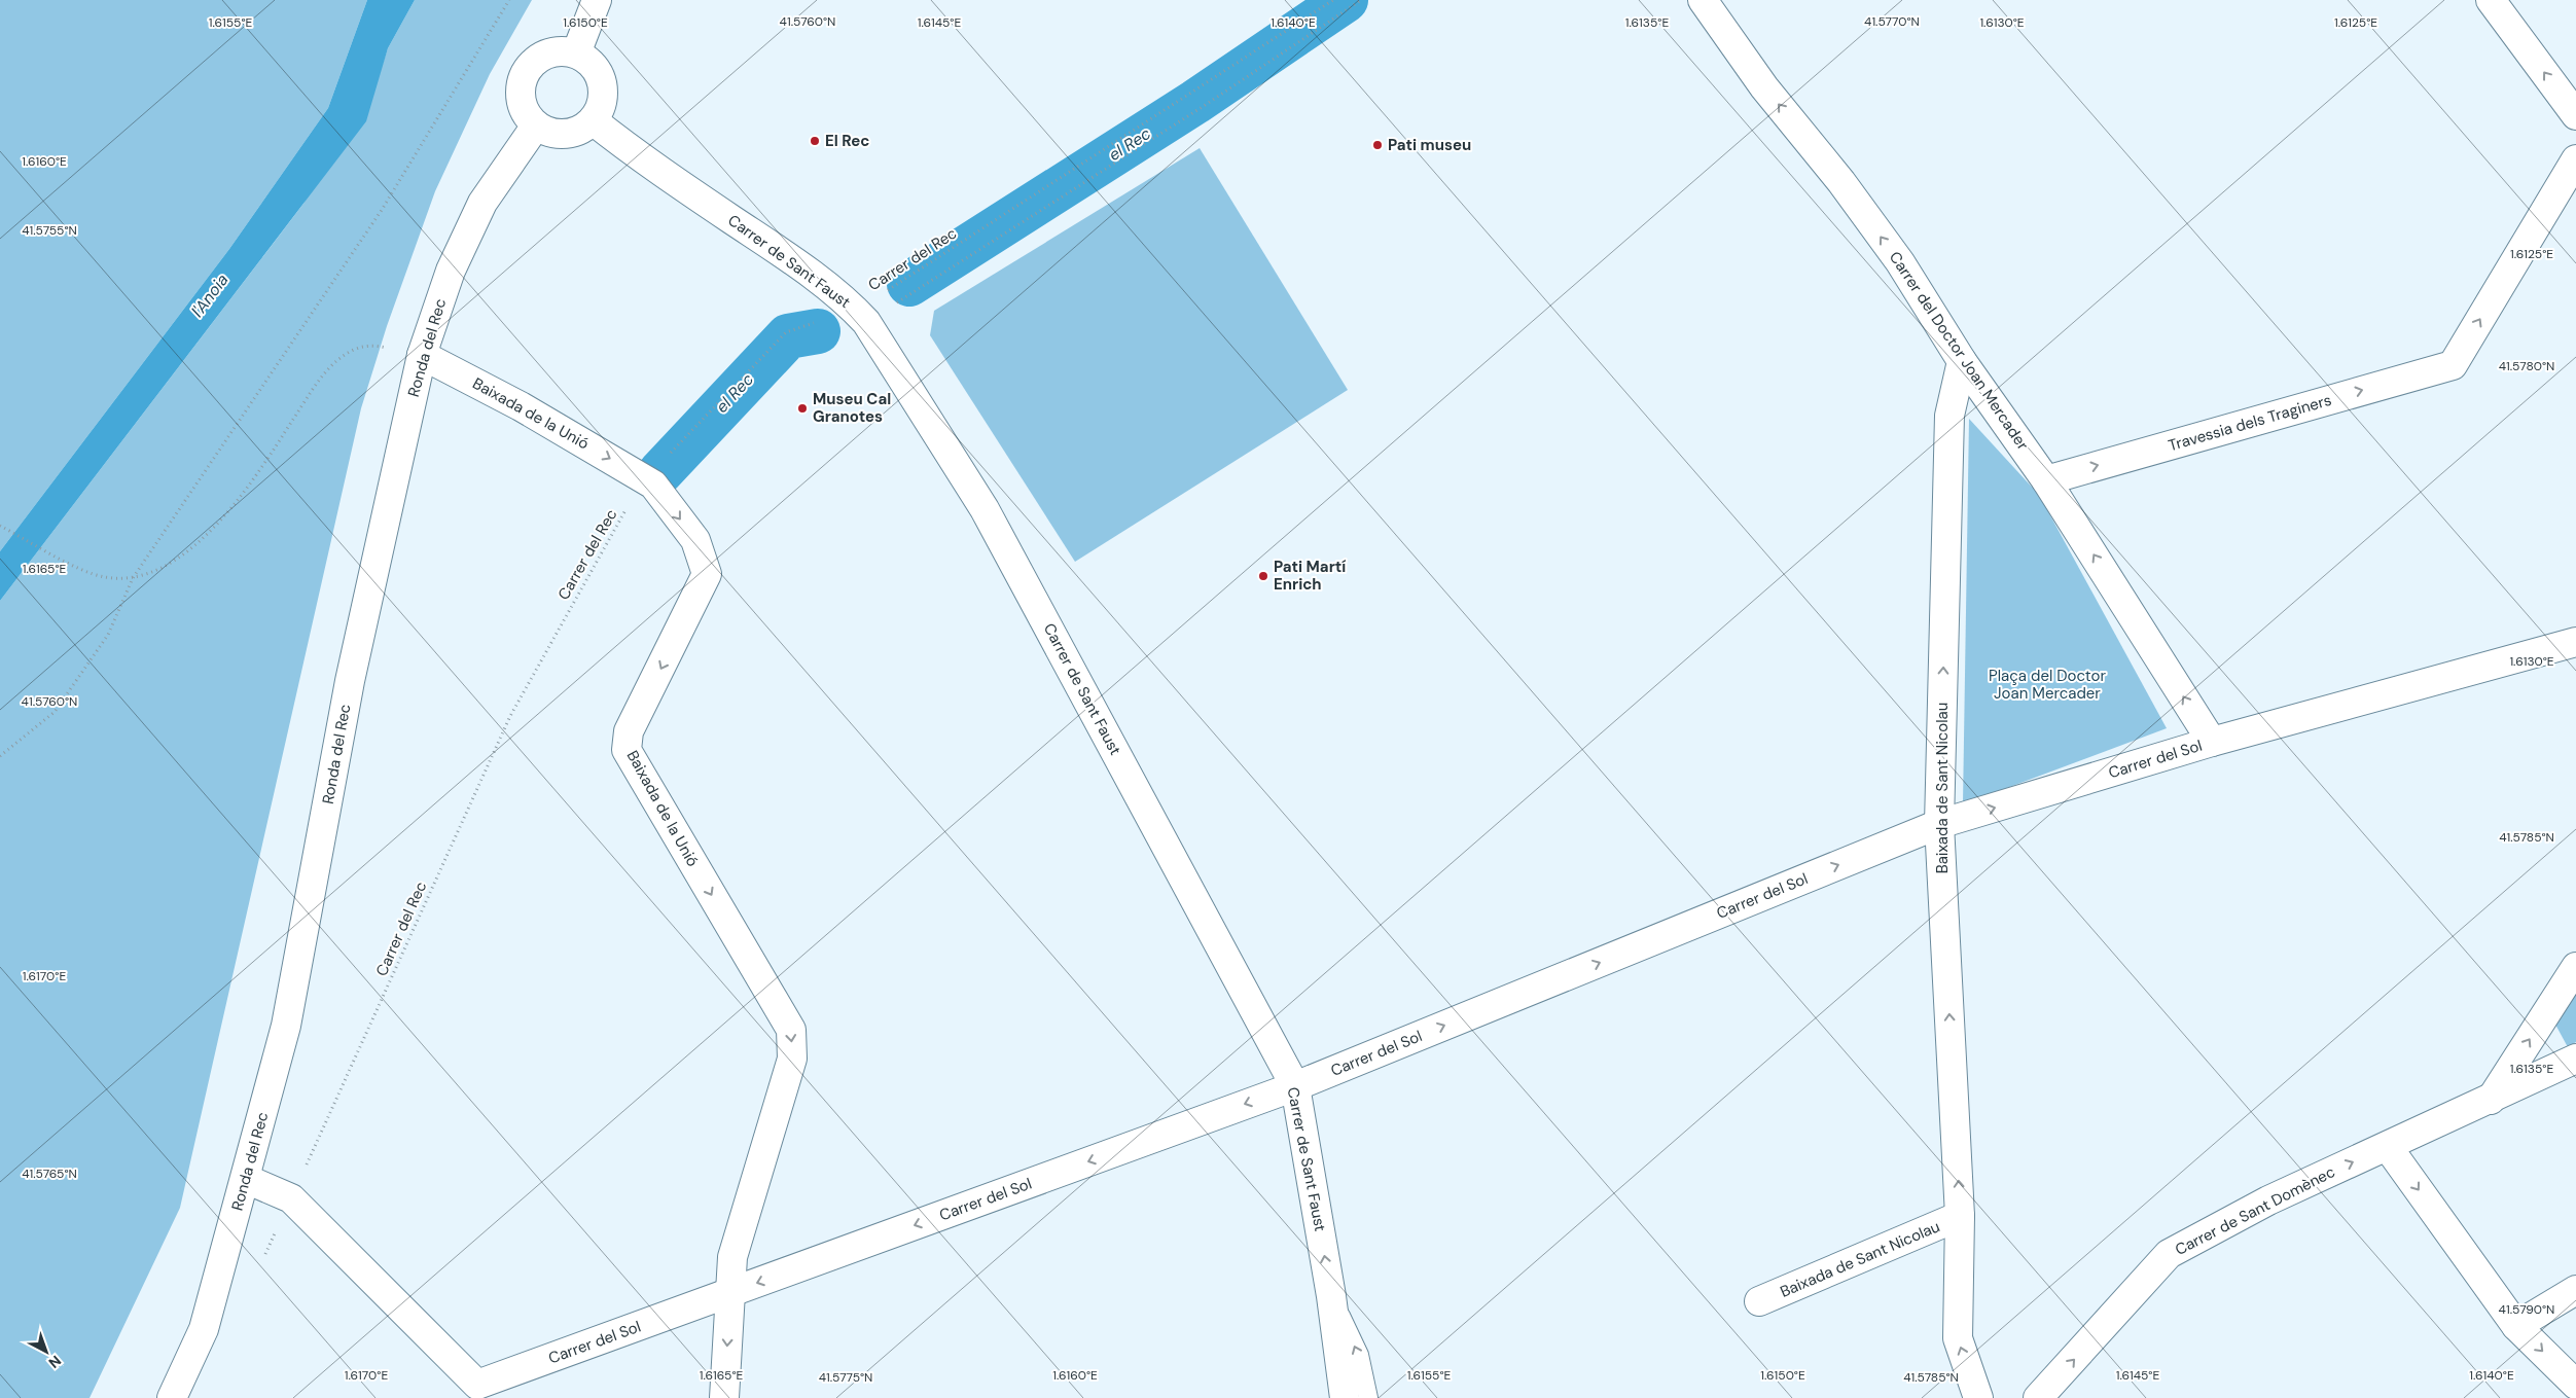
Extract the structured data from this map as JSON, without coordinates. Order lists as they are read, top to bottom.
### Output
{
  "streets": {
    "street": [
      "Carrer de Sant Faust",
      "Ronda del Rec",
      "Carrer del Doctor Joan Mercader",
      "Baixada de la Unió",
      "Travessia dels Traginers",
      "Carrer del Sol",
      "Baixada de Sant Nicolau",
      "Carrer de Sant Domènec"
    ],
    "path": ["Carrer del Rec"]
  },
  "crossings": [
    ["Carrer del Rec", "Carrer de Sant Faust"],
    ["Carrer del Rec", "Baixada de la Unió"],
    ["Carrer del Rec", "Carrer del Sol"],
    ["Carrer de Sant Faust", "Ronda del Rec"],
    ["Carrer de Sant Faust", "Carrer del Sol"],
    ["Ronda del Rec", "Baixada de la Unió"],
    ["Ronda del Rec", "Carrer del Sol"],
    ["Carrer del Doctor Joan Mercader", "Travessia dels Traginers"],
    ["Carrer del Doctor Joan Mercader", "Carrer del Sol"],
    ["Carrer del Doctor Joan Mercader", "Baixada de Sant Nicolau"],
    ["Baixada de la Unió", "Carrer del Sol"],
    ["Carrer del Sol", "Baixada de Sant Nicolau"]
  ],
  "one_way": [
    "Carrer del Doctor Joan Mercader",
    "Baixada de la Unió",
    "Travessia dels Traginers",
    "Baixada de Sant Nicolau",
    "Carrer de Sant Domènec"
  ],
  "water": ["el Rec", "l'Anoia"],
  "parks": ["Plaça del Doctor Joan Mercader"],
  "places": [
    "El Rec",
    "Pati museu",
    "Museu Cal Granotes",
    "Pati Martí Enrich"
  ],
  "north": "bottom right",
  "coordinates": [
    "41.5760°N",
    "41.5770°N",
    "1.6125°E",
    "1.6150°E",
    "1.6145°E",
    "1.6140°E",
    "1.6135°E",
    "1.6130°E",
    "1.6155°E",
    "1.6160°E",
    "41.5755°N",
    "41.5780°N",
    "1.6165°E",
    "41.5785°N",
    "1.6170°E",
    "41.5765°N",
    "41.5790°N",
    "41.5775°N"
  ]
}
